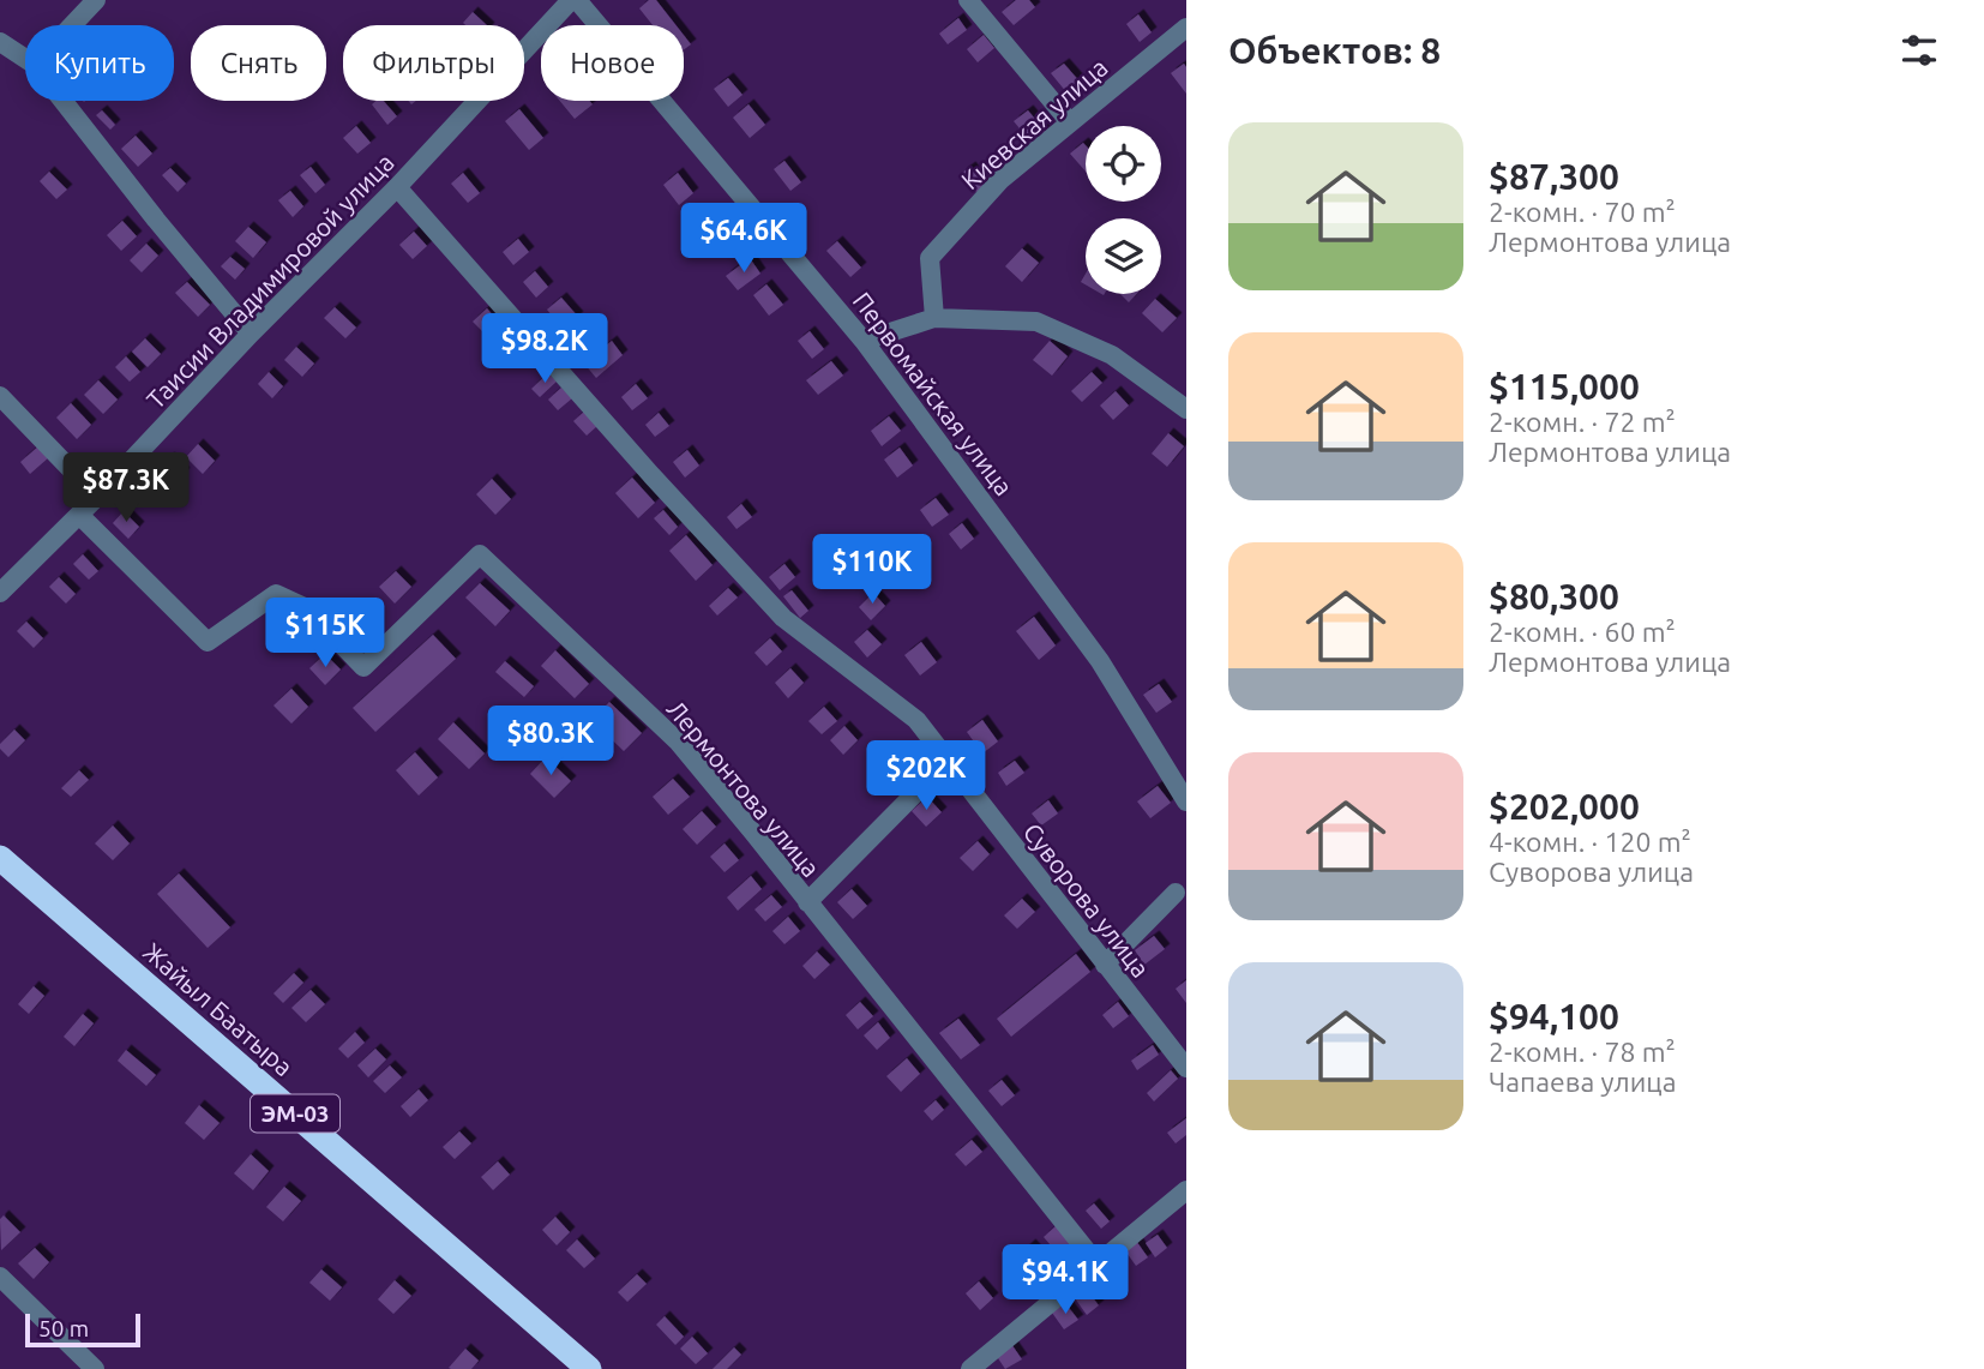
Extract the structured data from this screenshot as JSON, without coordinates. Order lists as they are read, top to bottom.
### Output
{
  "streets": {
    "highway": ["Жайыл Баатыра", "ЭМ-03"],
    "street": [
      "Киевская улица",
      "Таисии Владимировой улица",
      "Первомайская улица",
      "Лермонтова улица",
      "Суворова улица"
    ]
  },
  "crossings": [
    ["Таисии Владимировой улица", "Первомайская улица"],
    ["Таисии Владимировой улица", "Лермонтова улица"],
    ["Таисии Владимировой улица", "Суворова улица"]
  ],
  "scale_bar": "50 m",
  "page": {
    "heading": "Объектов: 8",
    "chip": [
      "Купить",
      "Снять",
      "Фильтры",
      "Новое"
    ],
    "list": [
      {
        "name": "$87,300",
        "note": "2-комн. · 70 m² · Лермонтова улица"
      },
      {
        "name": "$115,000",
        "note": "2-комн. · 72 m² · Лермонтова улица"
      },
      {
        "name": "$80,300",
        "note": "2-комн. · 60 m² · Лермонтова улица"
      },
      {
        "name": "$202,000",
        "note": "4-комн. · 120 m² · Суворова улица"
      },
      {
        "name": "$94,100",
        "note": "2-комн. · 78 m² · Чапаева улица"
      }
    ],
    "price": [
      "$64.6K",
      "$98.2K",
      "$87.3K",
      "$110K",
      "$115K",
      "$80.3K",
      "$202K",
      "$94.1K"
    ],
    "scale": "50 m"
  }
}
